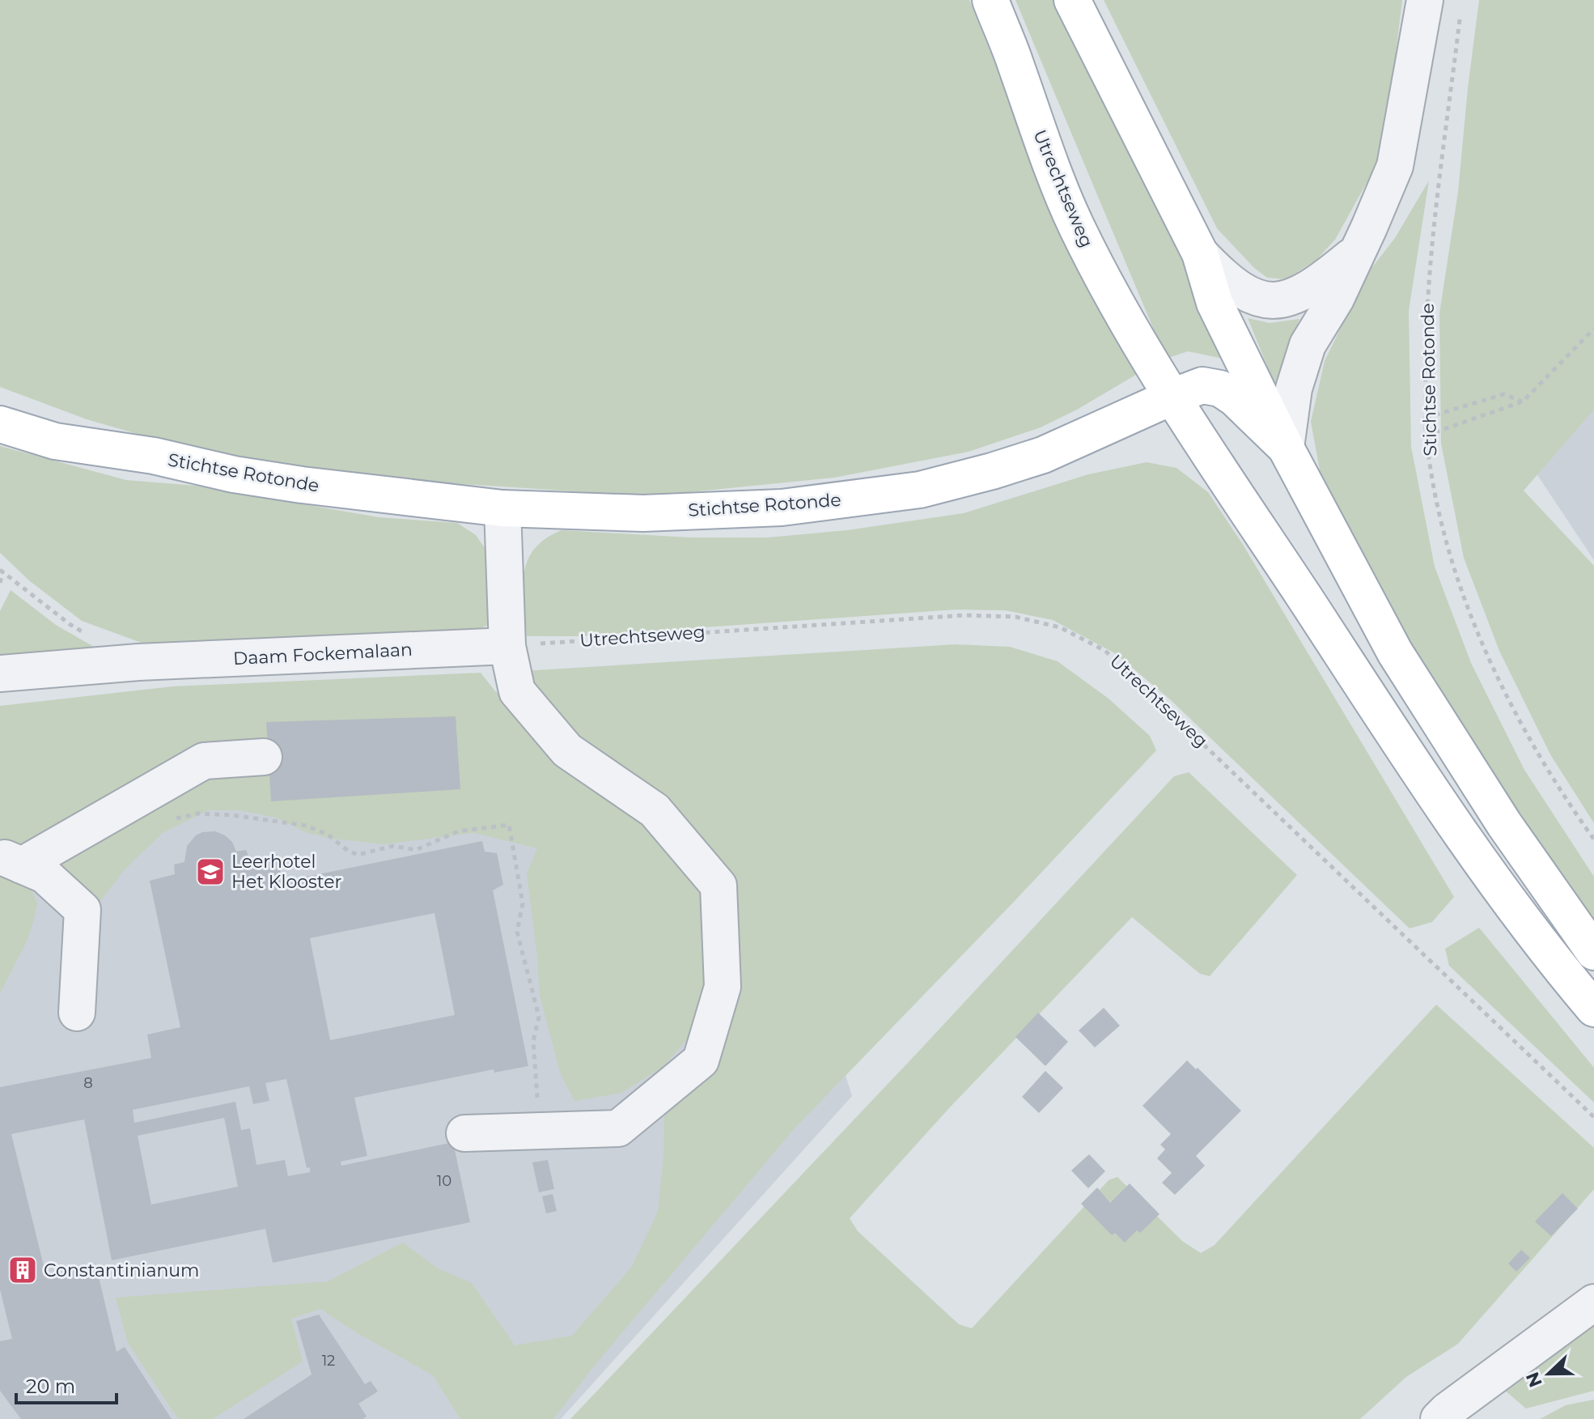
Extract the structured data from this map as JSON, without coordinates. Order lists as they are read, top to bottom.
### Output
{
  "streets": {
    "main road": ["Utrechtseweg", "Stichtse Rotonde"],
    "street": ["Daam Fockemalaan"]
  },
  "crossings": [
    ["Utrechtseweg", "Stichtse Rotonde"],
    ["Utrechtseweg", "Daam Fockemalaan"]
  ],
  "places": {
    "school or university": ["Leerhotel Het Klooster"],
    "building": ["Constantinianum"]
  },
  "house_numbers": ["8", "10", "12"],
  "scale_bar": "20 m",
  "north": "left"
}
